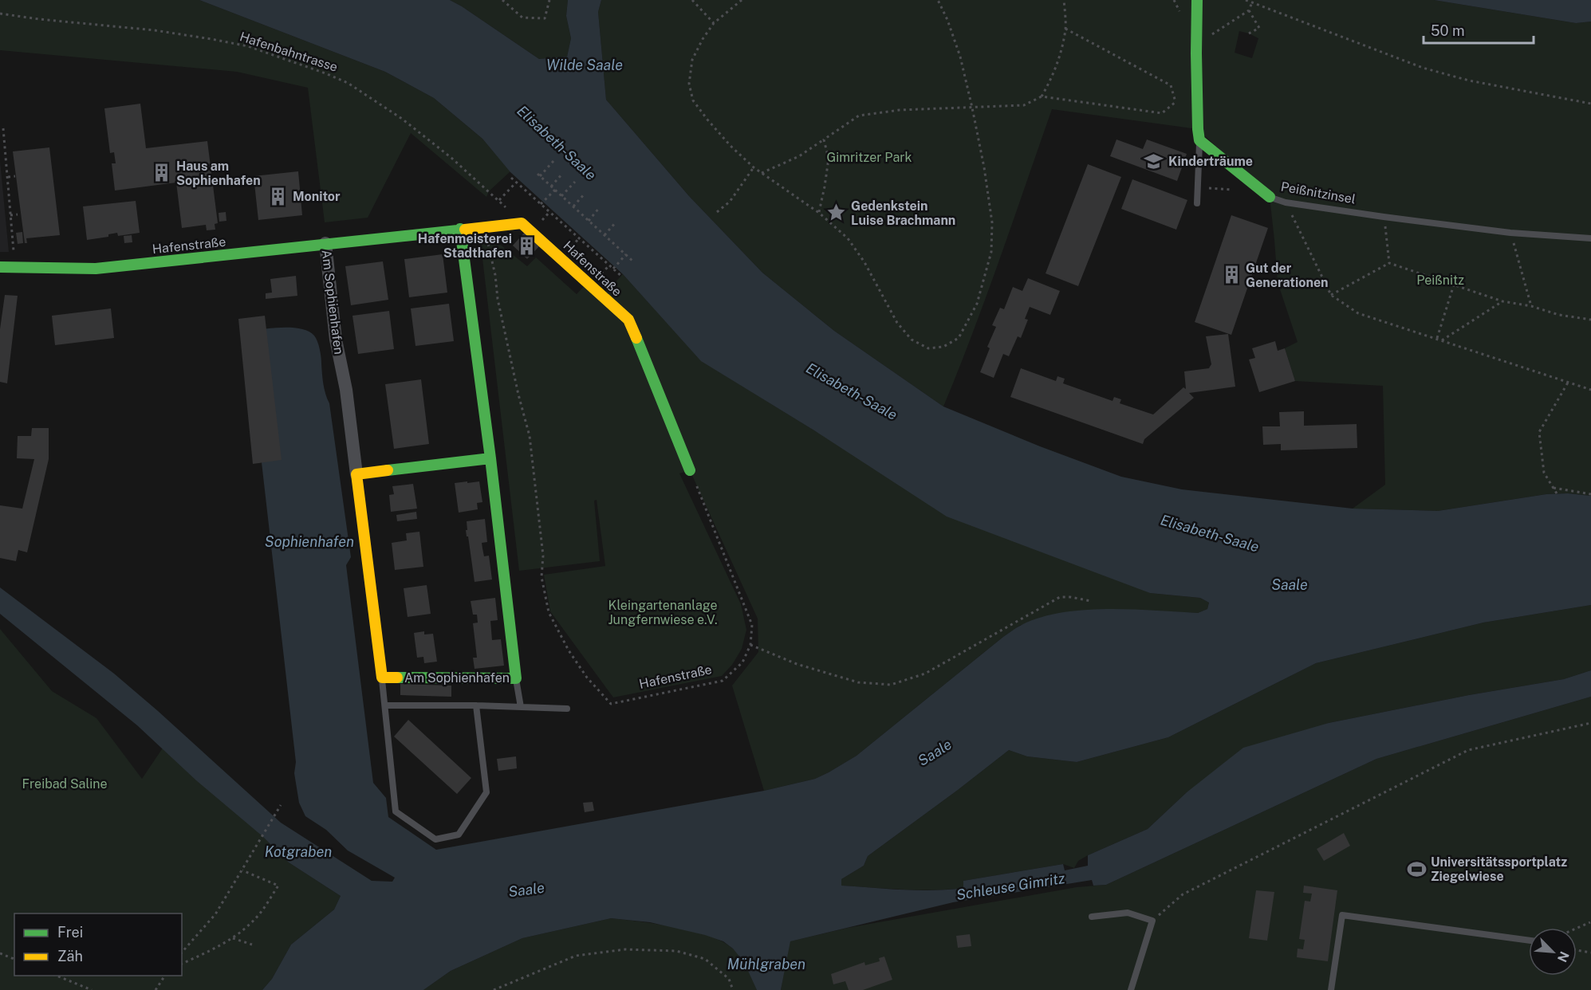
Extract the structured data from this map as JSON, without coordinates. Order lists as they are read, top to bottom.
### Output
{
  "streets": {
    "street": ["Peißnitzinsel", "Hafenstraße", "Am Sophienhafen"],
    "path": ["Hafenbahntrasse"]
  },
  "crossings": [
    ["Hafenbahntrasse", "Hafenstraße"],
    ["Hafenstraße", "Am Sophienhafen"]
  ],
  "water": [
    "Wilde Saale",
    "Elisabeth-Saale",
    "Sophienhafen",
    "Saale",
    "Kotgraben",
    "Schleuse Gimritz",
    "Mühlgraben"
  ],
  "parks": [
    "Gimritzer Park",
    "Peißnitz",
    "Kleingartenanlage Jungfernwiese e.V.",
    "Freibad Saline"
  ],
  "places": {
    "school or university": ["Kinderträume"],
    "building": [
      "Haus am Sophienhafen",
      "Monitor",
      "Hafenmeisterei Stadthafen",
      "Gut der Generationen"
    ],
    "place": ["Gedenkstein Luise Brachmann"],
    "sports": ["Universitätssportplatz Ziegelwiese"]
  },
  "legend": ["Frei", "Zäh"],
  "scale_bar": "50 m",
  "north": "bottom right"
}
